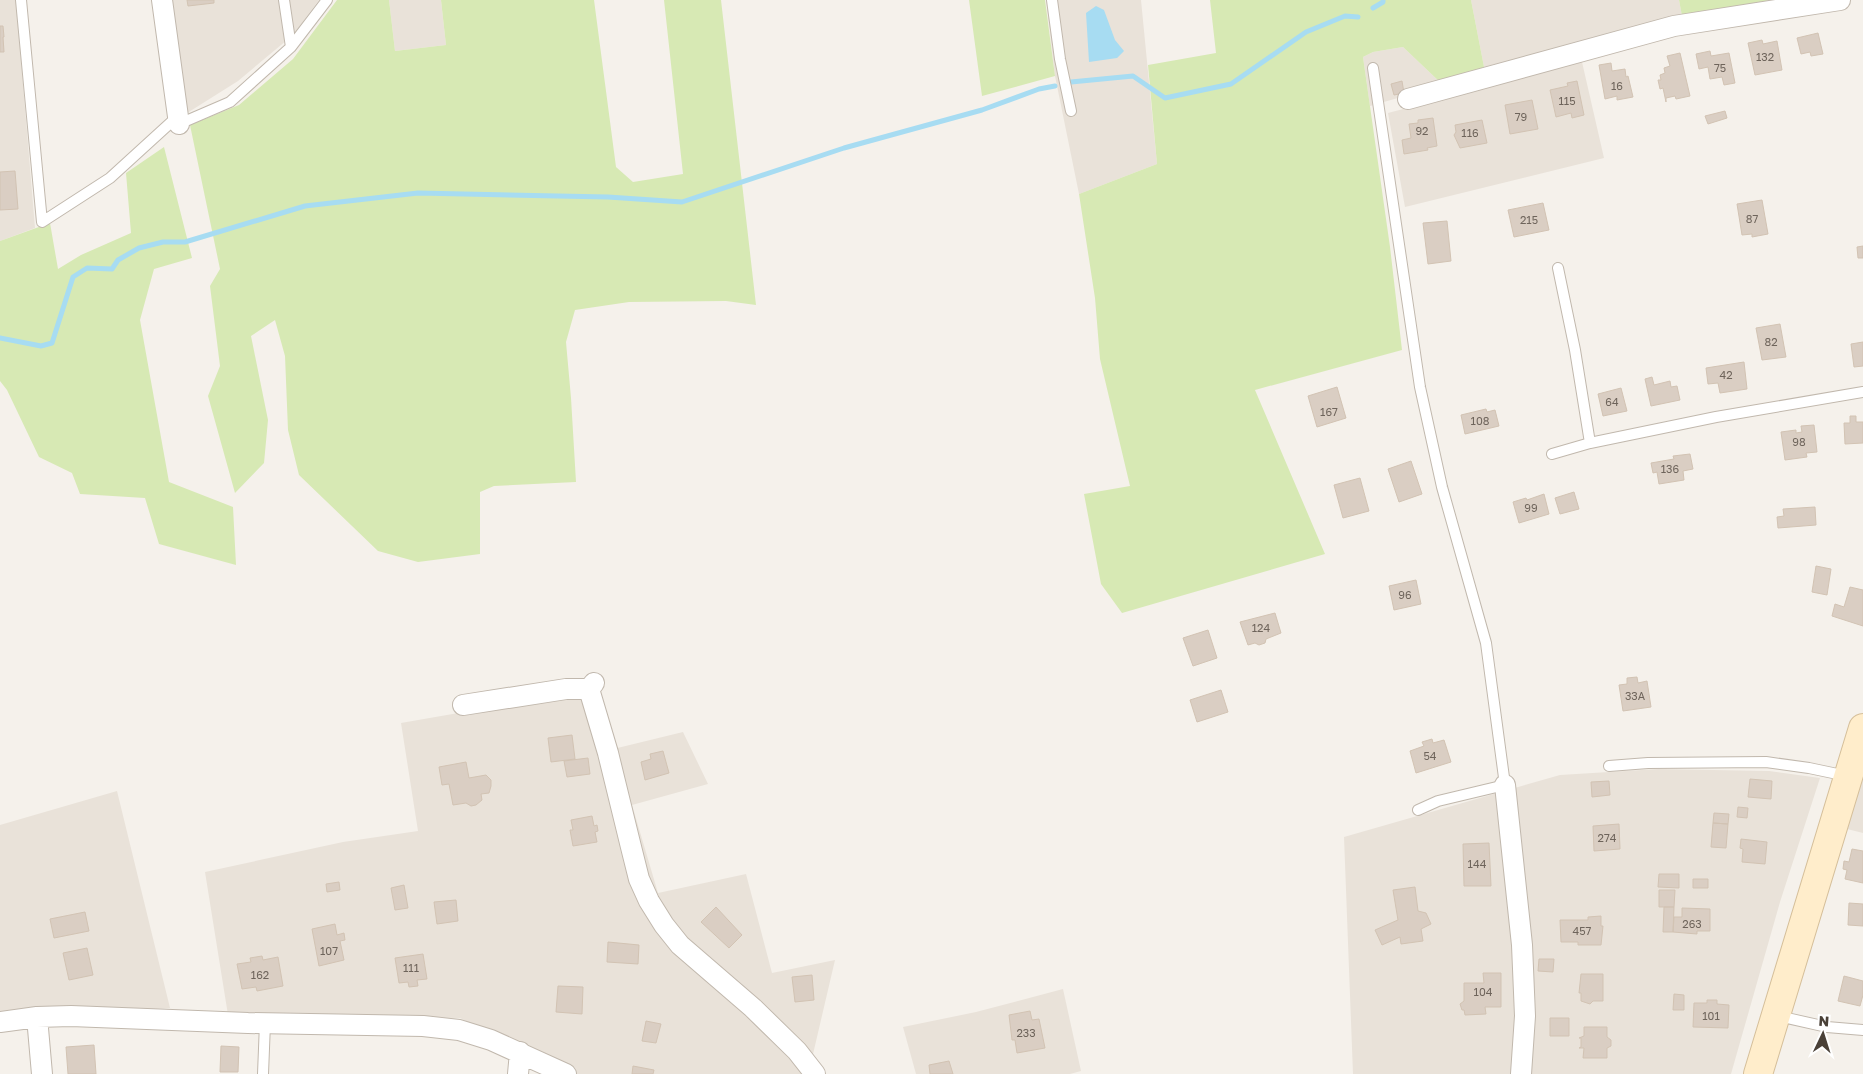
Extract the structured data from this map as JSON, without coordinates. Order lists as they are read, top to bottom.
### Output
{
  "house_numbers": [
    "132",
    "75",
    "16",
    "115",
    "79",
    "92",
    "116",
    "87",
    "215",
    "82",
    "42",
    "64",
    "167",
    "108",
    "98",
    "136",
    "99",
    "96",
    "124",
    "33A",
    "54",
    "274",
    "144",
    "263",
    "457",
    "107",
    "111",
    "162",
    "104",
    "101",
    "233"
  ],
  "north": "top"
}
